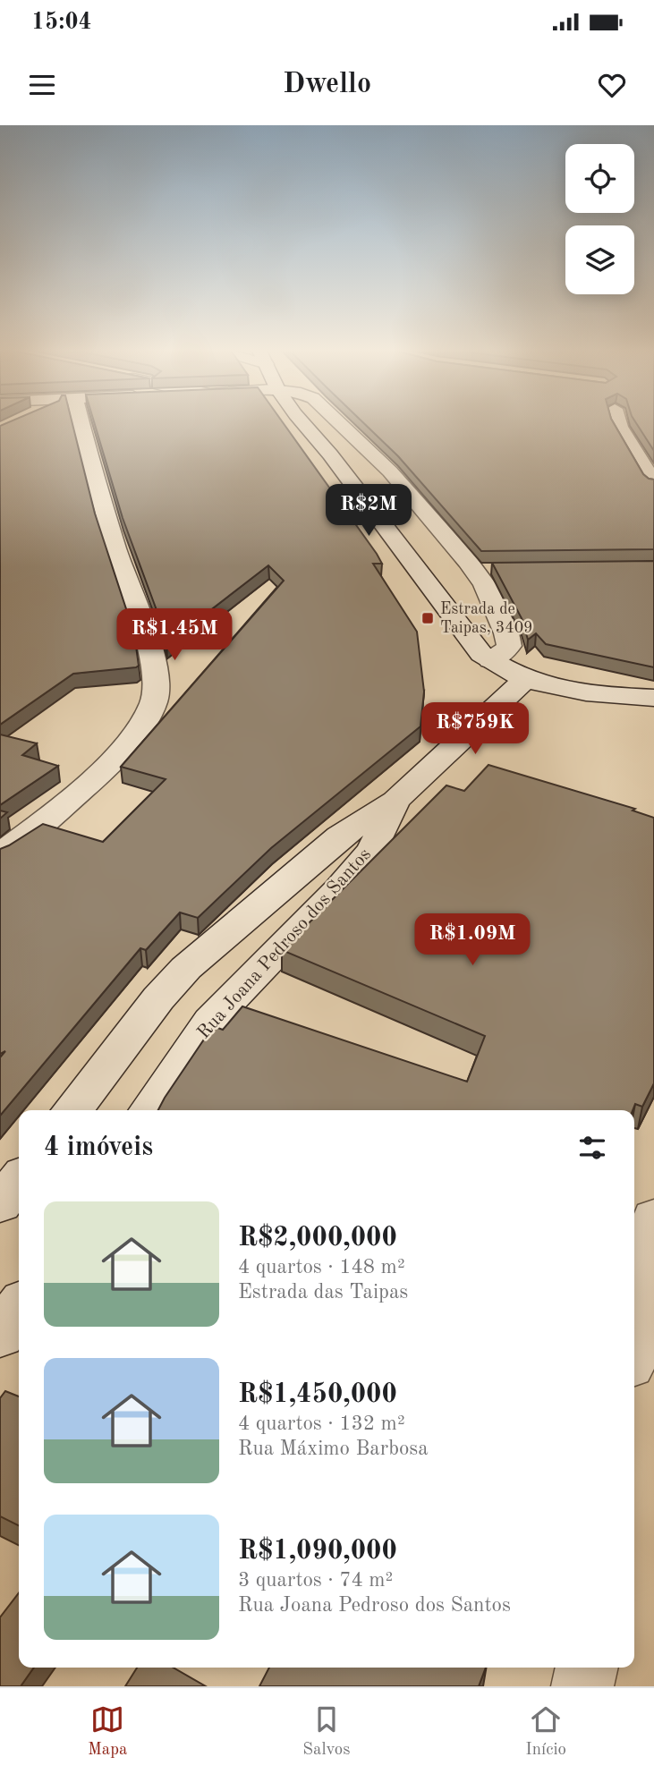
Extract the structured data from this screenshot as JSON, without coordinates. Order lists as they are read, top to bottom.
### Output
{
  "streets": {
    "street": ["Rua Joana Pedroso dos Santos"]
  },
  "places": {
    "transit": ["Estrada de Taipas, 3409"]
  },
  "page": {
    "status": "15:04",
    "header": "Dwello",
    "price": [
      "R$2M",
      "R$1.45M",
      "R$759K",
      "R$1.09M"
    ],
    "heading": "4 imóveis",
    "list": [
      {
        "name": "R$2,000,000",
        "note": "4 quartos · 148 m² · Estrada das Taipas"
      },
      {
        "name": "R$1,450,000",
        "note": "4 quartos · 132 m² · Rua Máximo Barbosa"
      },
      {
        "name": "R$1,090,000",
        "note": "3 quartos · 74 m² · Rua Joana Pedroso dos Santos"
      }
    ],
    "tabs": ["Mapa", "Salvos", "Início"]
  }
}
